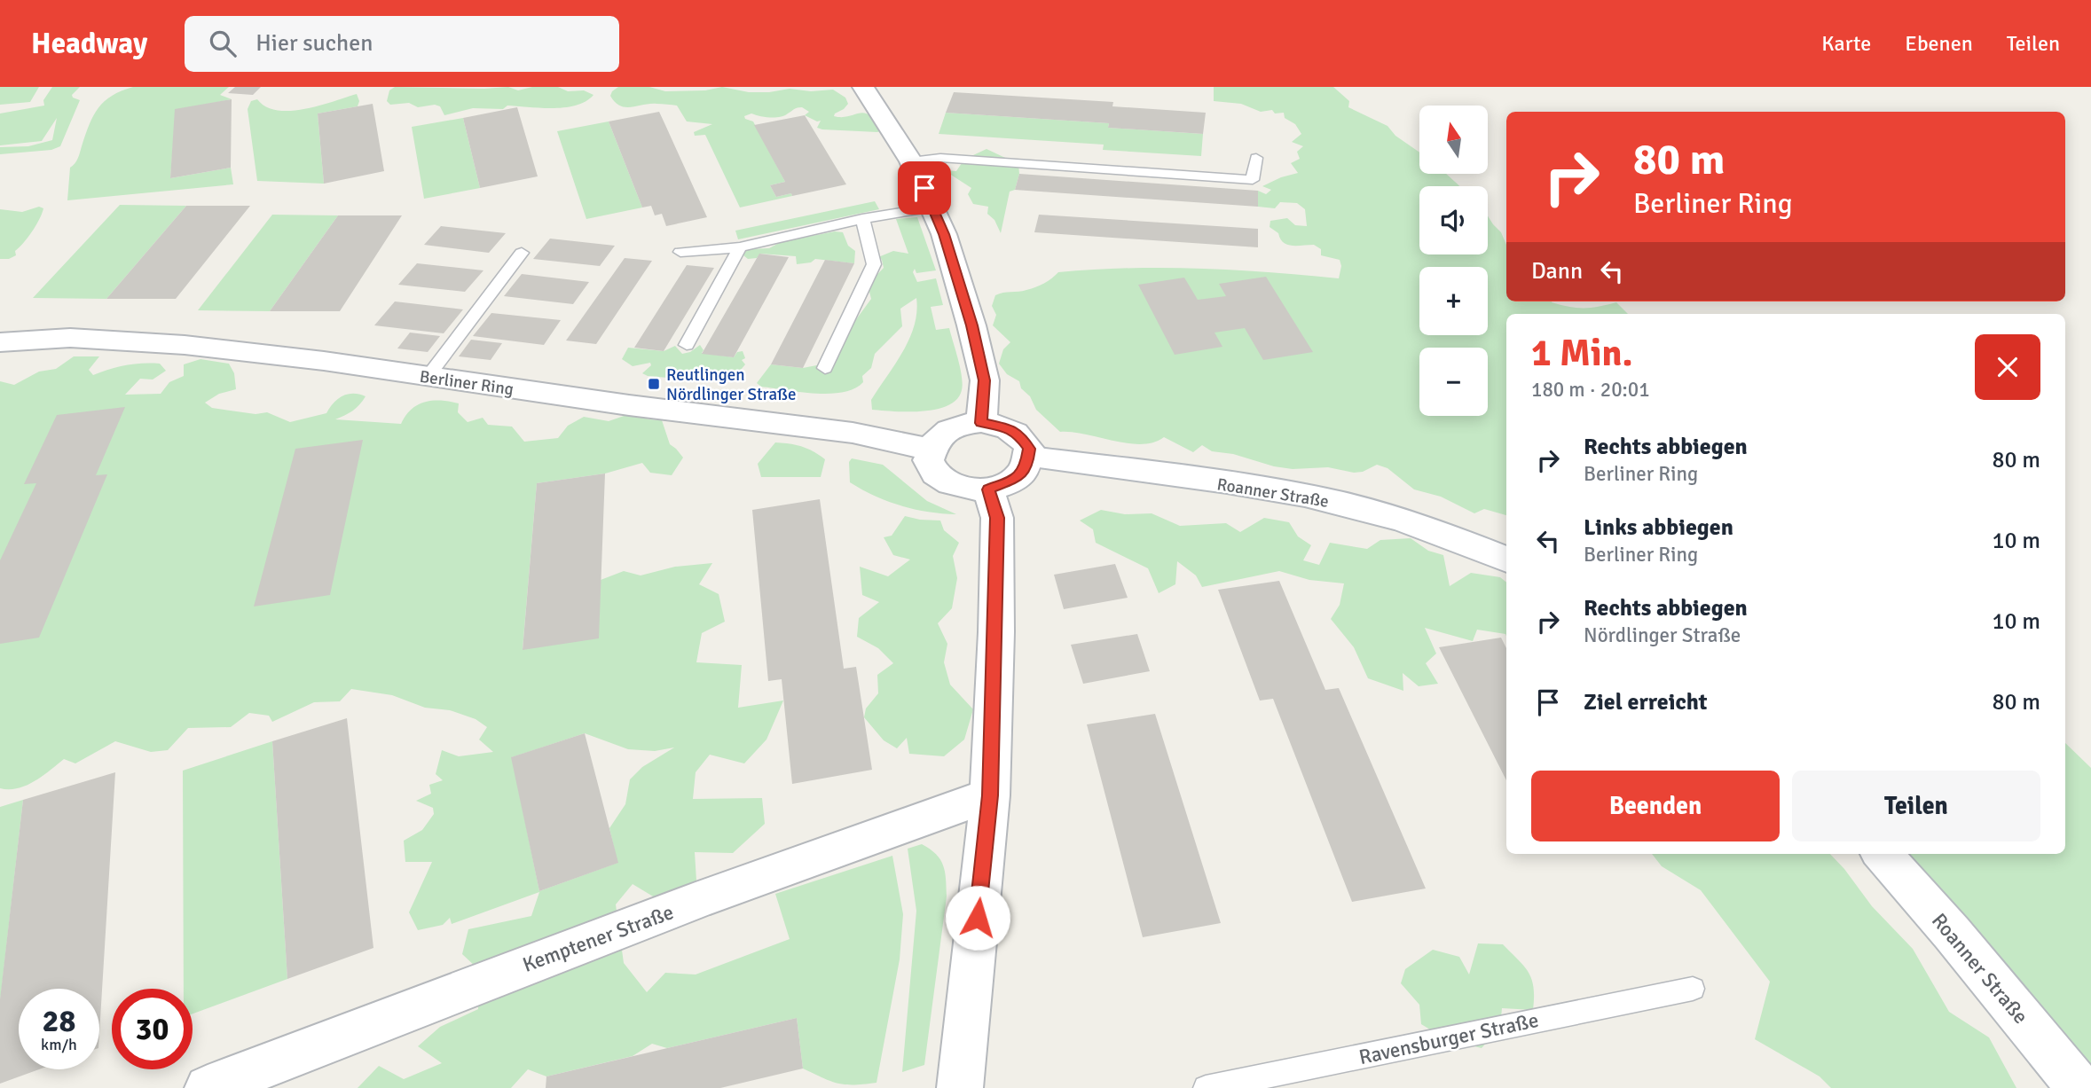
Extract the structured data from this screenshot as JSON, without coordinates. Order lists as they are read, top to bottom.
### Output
{
  "streets": {
    "street": ["Berliner Ring", "Roanner Straße", "Kemptener Straße"],
    "lane": ["Ravensburger Straße"]
  },
  "crossings": [
    ["Berliner Ring", "Roanner Straße"]
  ],
  "places": {
    "transit": ["Reutlingen Nördlinger Straße"]
  },
  "north": "top",
  "page": {
    "header": "Headway",
    "search": "Hier suchen",
    "nav": ["Karte", "Ebenen", "Teilen"],
    "map_buttons": ["+", "−"],
    "turn": ["80 m", "Berliner Ring"],
    "then": "Dann",
    "heading": ["1 Min.", "180 m · 20:01"],
    "list": [
      {
        "name": "Rechts abbiegen",
        "note": "Berliner Ring",
        "value": "80 m"
      },
      {
        "name": "Links abbiegen",
        "note": "Berliner Ring",
        "value": "10 m"
      },
      {
        "name": "Rechts abbiegen",
        "note": "Nördlinger Straße",
        "value": "10 m"
      },
      {
        "name": "Ziel erreicht",
        "value": "80 m"
      }
    ],
    "buttons": ["Beenden", "Teilen"],
    "speed": "28 km/h",
    "limit": "30"
  }
}
